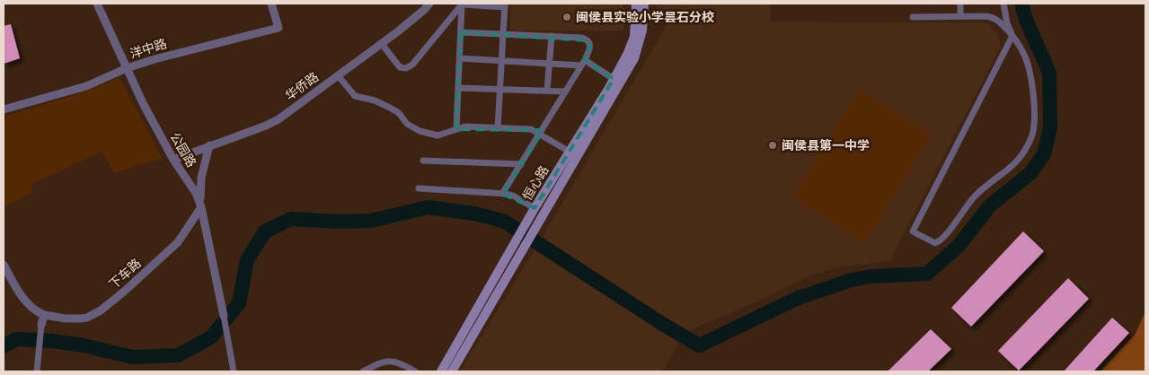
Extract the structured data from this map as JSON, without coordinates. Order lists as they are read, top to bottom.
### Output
{
  "streets": {
    "main road": ["恒心路"],
    "street": [
      "洋中路",
      "华侨路",
      "公园路",
      "下车路"
    ]
  },
  "crossings": [
    ["洋中路", "公园路"],
    ["华侨路", "公园路"],
    ["公园路", "下车路"]
  ],
  "places": ["闽侯县实验小学昙石分校", "闽侯县第一中学"]
}
